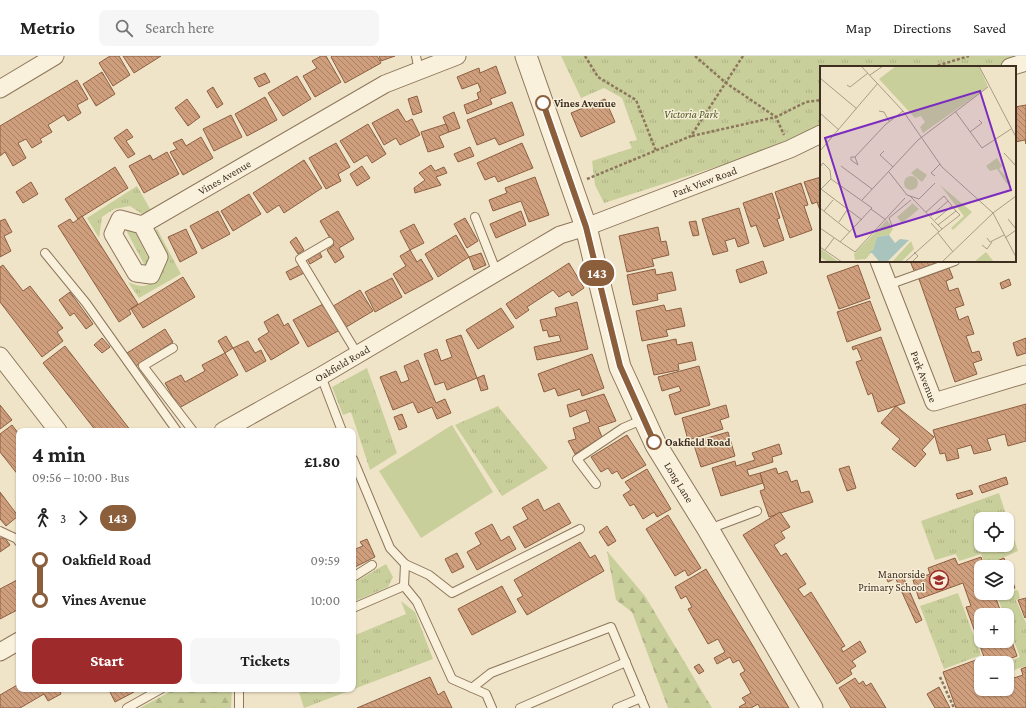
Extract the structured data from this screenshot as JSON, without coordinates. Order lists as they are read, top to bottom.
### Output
{
  "streets": {
    "street": [
      "Vines Avenue",
      "Park View Road",
      "Oakfield Road",
      "Park Avenue",
      "Long Lane"
    ]
  },
  "crossings": [
    ["Park View Road", "Oakfield Road"],
    ["Park View Road", "Long Lane"],
    ["Oakfield Road", "Long Lane"]
  ],
  "parks": ["Victoria Park"],
  "places": {
    "other": ["Vines Avenue", "Oakfield Road"],
    "school or university": ["Manorside Primary School"]
  },
  "lines": ["bus line 143"],
  "page": {
    "header": "Metrio",
    "search": "Search here",
    "nav": ["Map", "Directions", "Saved"],
    "on_map": "143",
    "heading": ["4 min", "09:56 – 10:00 · Bus", "£1.80"],
    "legs": ["3", "143"],
    "map_buttons": ["+", "−"],
    "list": [
      {
        "name": "Oakfield Road",
        "value": "09:59"
      },
      {
        "name": "Vines Avenue",
        "value": "10:00"
      }
    ],
    "buttons": ["Start", "Tickets"]
  }
}
